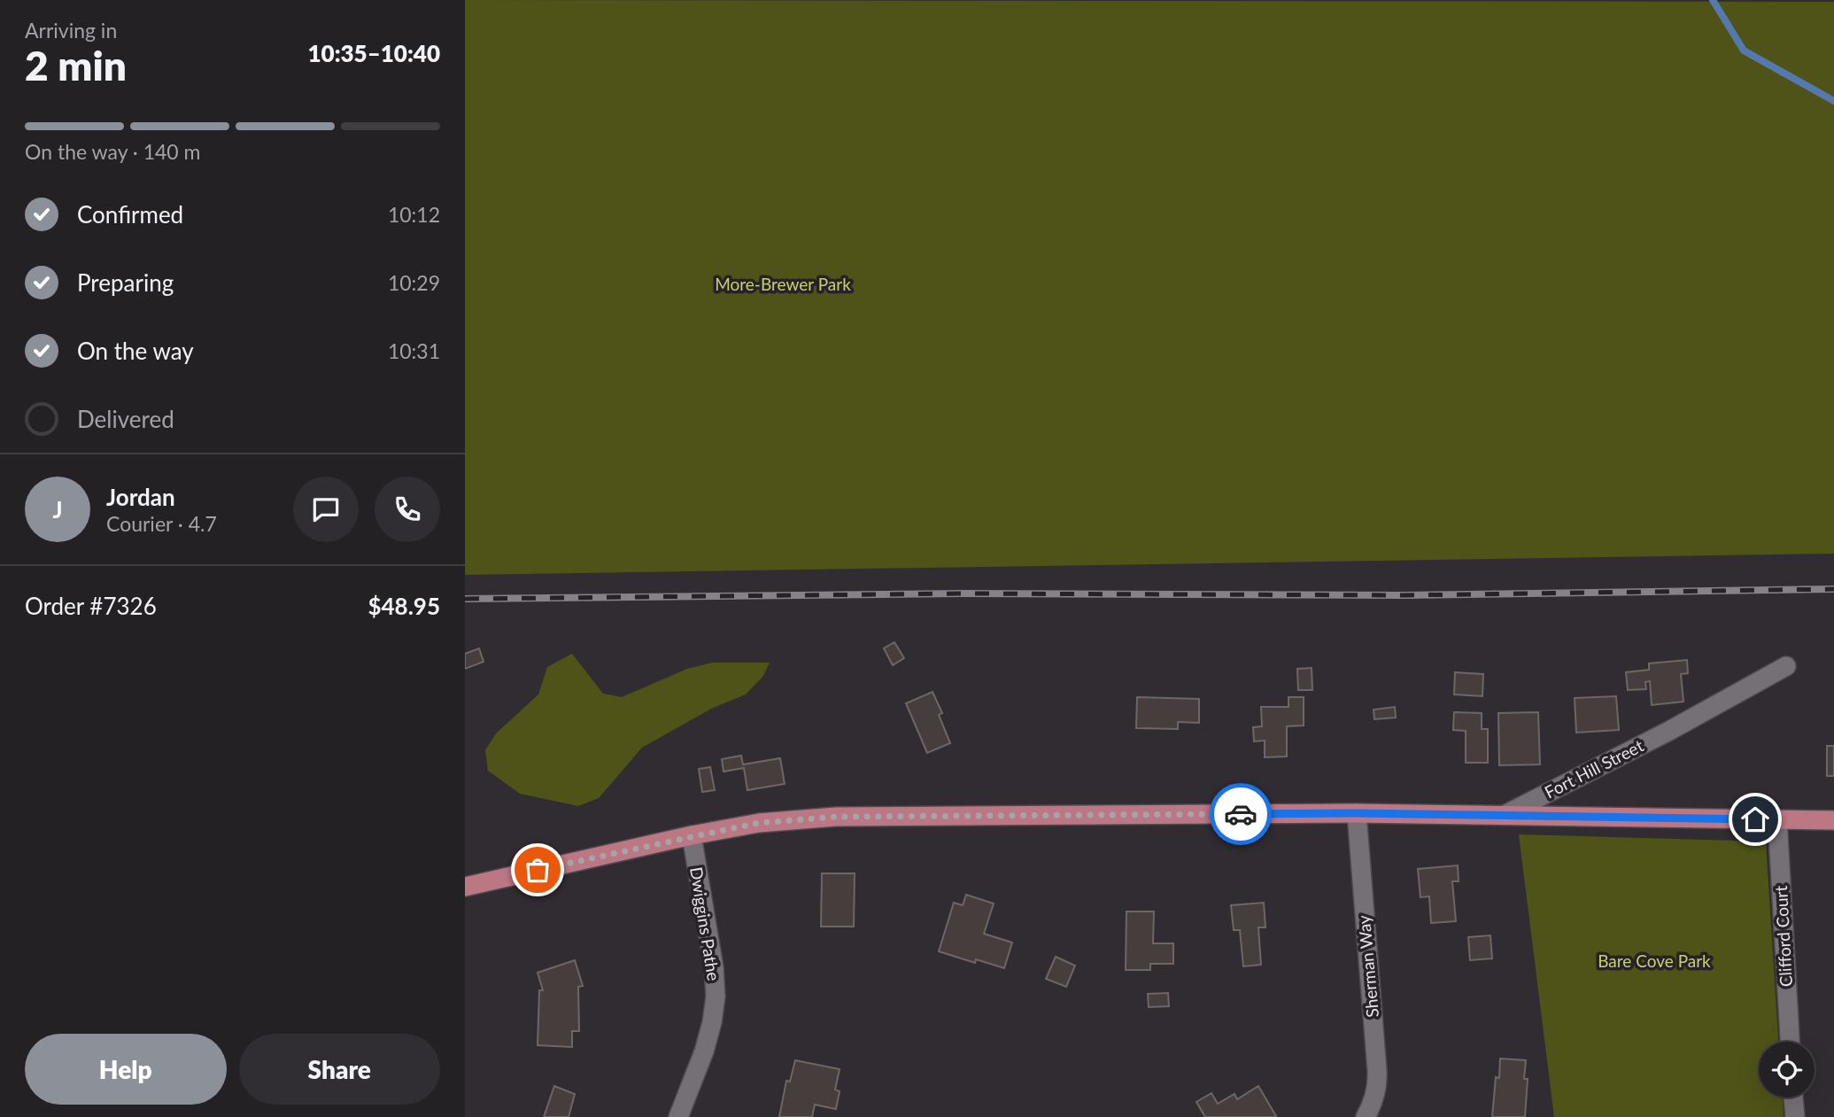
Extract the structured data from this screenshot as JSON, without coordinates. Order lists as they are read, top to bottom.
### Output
{
  "streets": {
    "main road": ["Fort Hill Street"],
    "street": ["Dwiggins Pathe", "Clifford Court", "Sherman Way"]
  },
  "crossings": [
    ["Fort Hill Street", "Dwiggins Pathe"],
    ["Fort Hill Street", "Sherman Way"]
  ],
  "parks": ["More-Brewer Park", "Bare Cove Park"],
  "page": {
    "heading": ["2 min", "Arriving in", "10:35–10:40"],
    "panel": [
      "Jordan",
      "Courier · 4.7",
      "Order #7326",
      "$48.95"
    ],
    "bar": "On the way · 140 m",
    "list": [
      ["Confirmed", "10:12"],
      ["Preparing", "10:29"],
      ["On the way", "10:31"],
      "Delivered"
    ],
    "round": "J",
    "buttons": ["Help", "Share"]
  }
}
